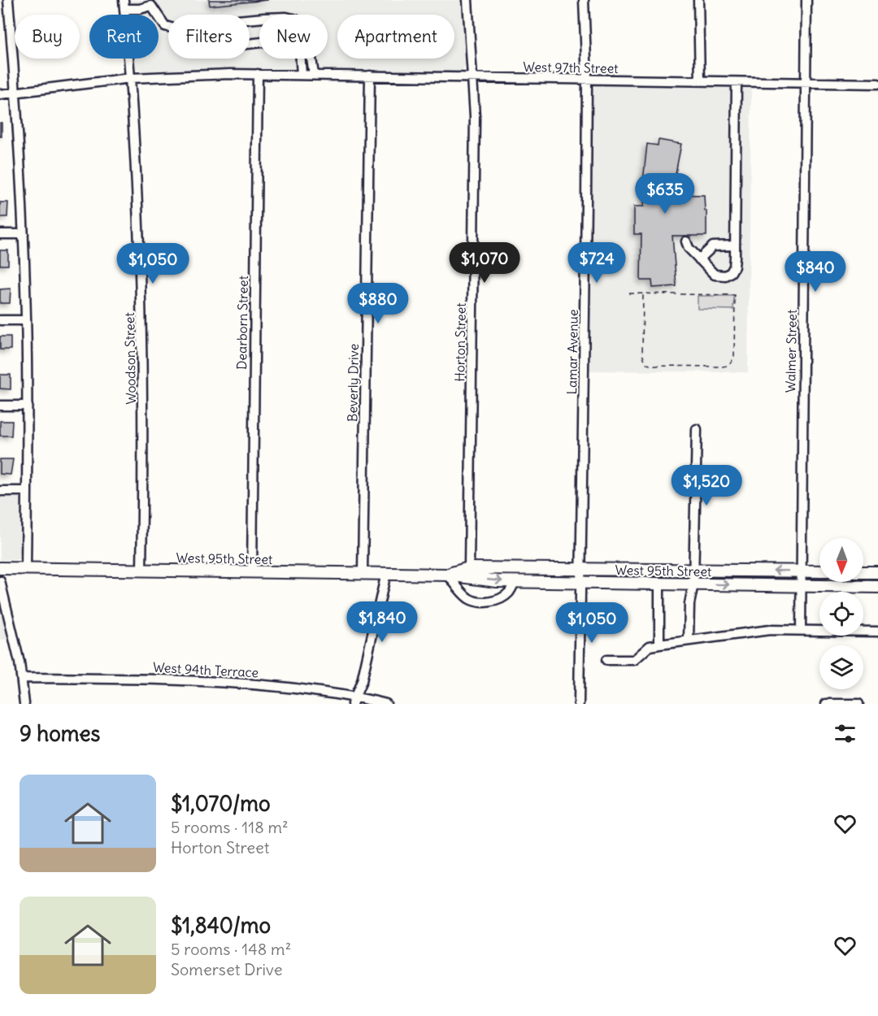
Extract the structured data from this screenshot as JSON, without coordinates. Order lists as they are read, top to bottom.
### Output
{
  "streets": {
    "main road": ["West 95th Street"],
    "street": [
      "West 97th Street",
      "Dearborn Street",
      "Horton Street",
      "Walmer Street",
      "Lamar Avenue",
      "Woodson Street",
      "Beverly Drive",
      "West 94th Terrace"
    ]
  },
  "crossings": [
    ["West 97th Street", "Dearborn Street"],
    ["West 97th Street", "Horton Street"],
    ["West 97th Street", "Walmer Street"],
    ["West 97th Street", "Lamar Avenue"],
    ["West 97th Street", "Woodson Street"],
    ["West 97th Street", "Beverly Drive"],
    ["Dearborn Street", "West 95th Street"],
    ["Horton Street", "West 95th Street"],
    ["Walmer Street", "West 95th Street"],
    ["Lamar Avenue", "West 95th Street"],
    ["Woodson Street", "West 95th Street"],
    ["Beverly Drive", "West 95th Street"]
  ],
  "north": "bottom",
  "page": {
    "chip": [
      "Buy",
      "Rent",
      "Filters",
      "New",
      "Apartment"
    ],
    "price": [
      "$635",
      "$1,070",
      "$724",
      "$1,050",
      "$840",
      "$880",
      "$1,520",
      "$1,840",
      "$1,050"
    ],
    "heading": "9 homes",
    "list": [
      {
        "name": "$1,070/mo",
        "note": "5 rooms · 118 m² · Horton Street"
      },
      {
        "name": "$1,840/mo",
        "note": "5 rooms · 148 m² · Somerset Drive"
      }
    ]
  }
}
